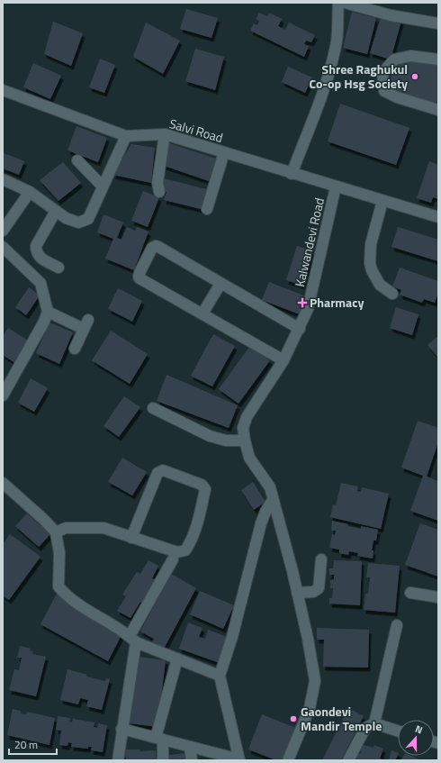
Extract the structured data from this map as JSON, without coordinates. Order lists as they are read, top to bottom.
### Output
{
  "streets": {
    "street": ["Salvi Road", "Kalwandevi Road"]
  },
  "crossings": [
    ["Salvi Road", "Kalwandevi Road"]
  ],
  "places": {
    "other": ["Shree Raghukul Co-op Hsg Society", "Gaondevi Mandir Temple"],
    "health": ["Pharmacy"]
  },
  "scale_bar": "20 m",
  "north": "top"
}
